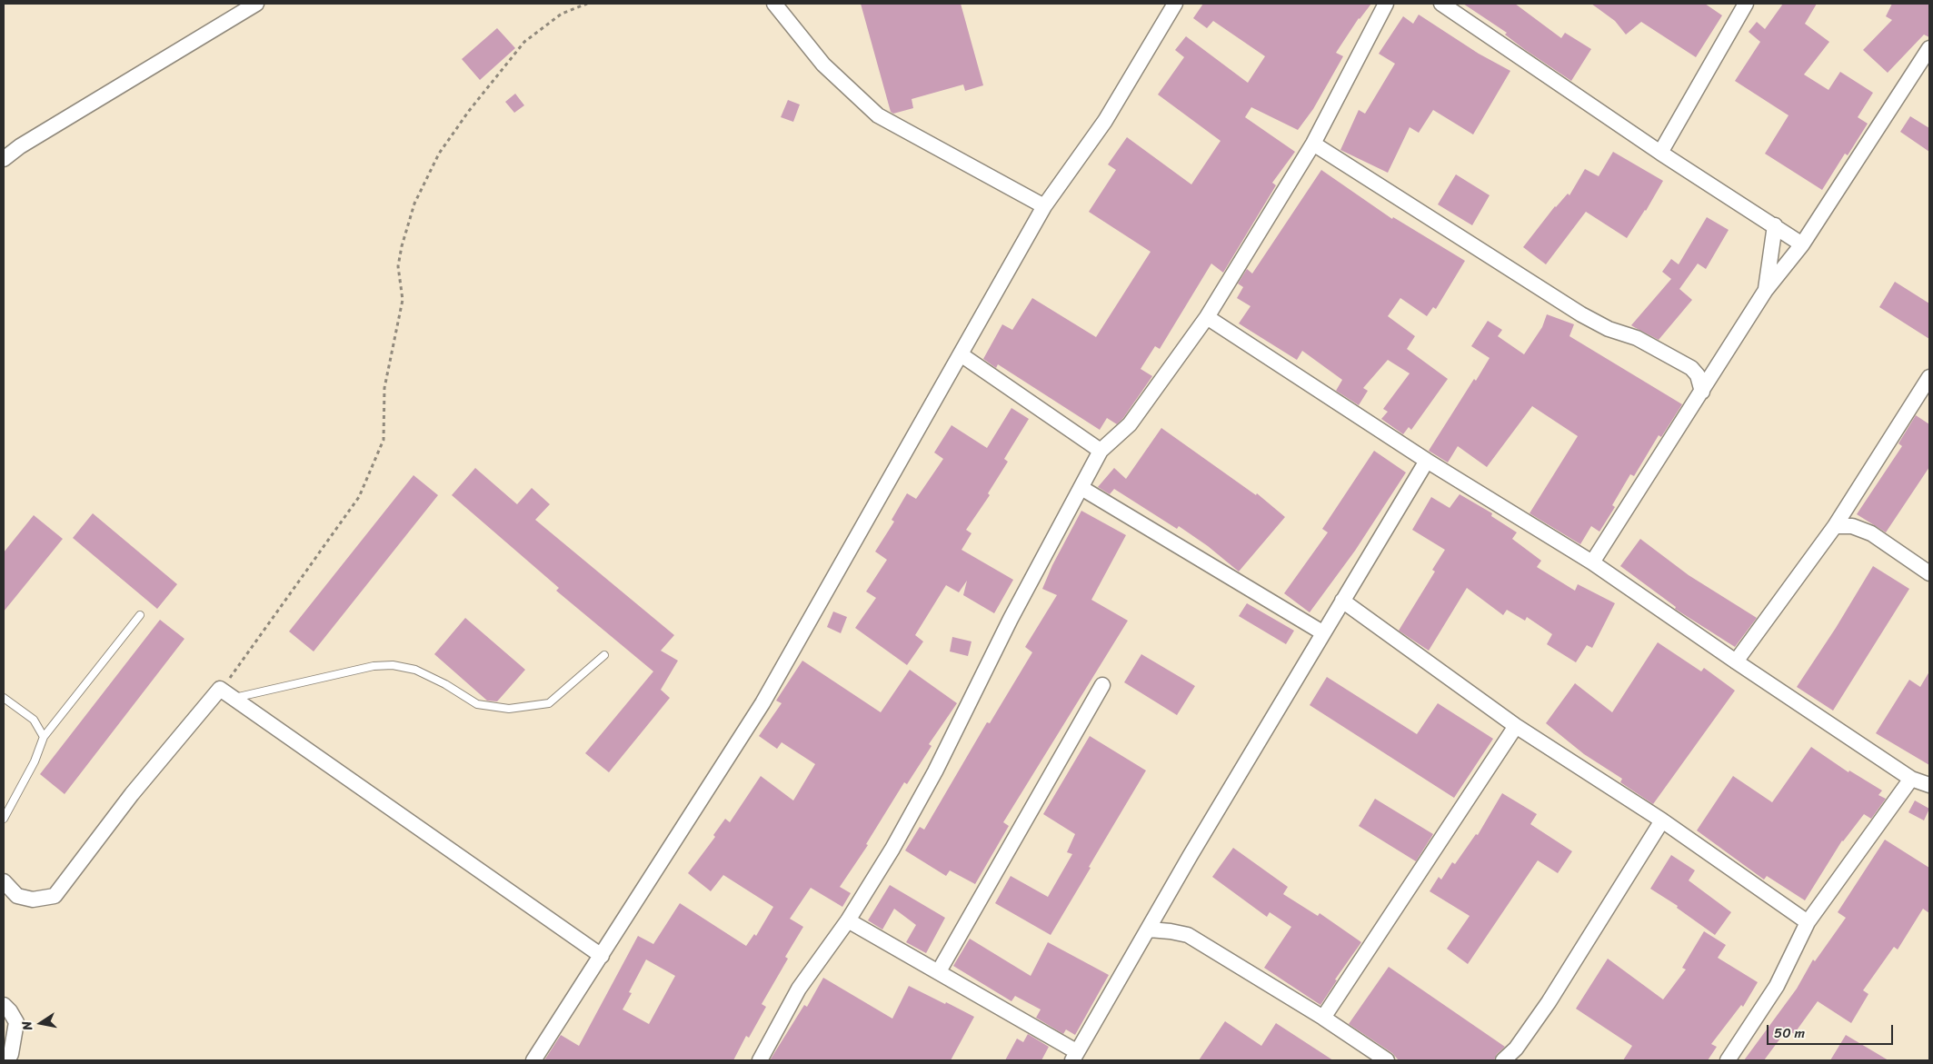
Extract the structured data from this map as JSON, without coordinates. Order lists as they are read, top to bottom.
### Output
{
  "scale_bar": "50 m",
  "north": "left"
}
